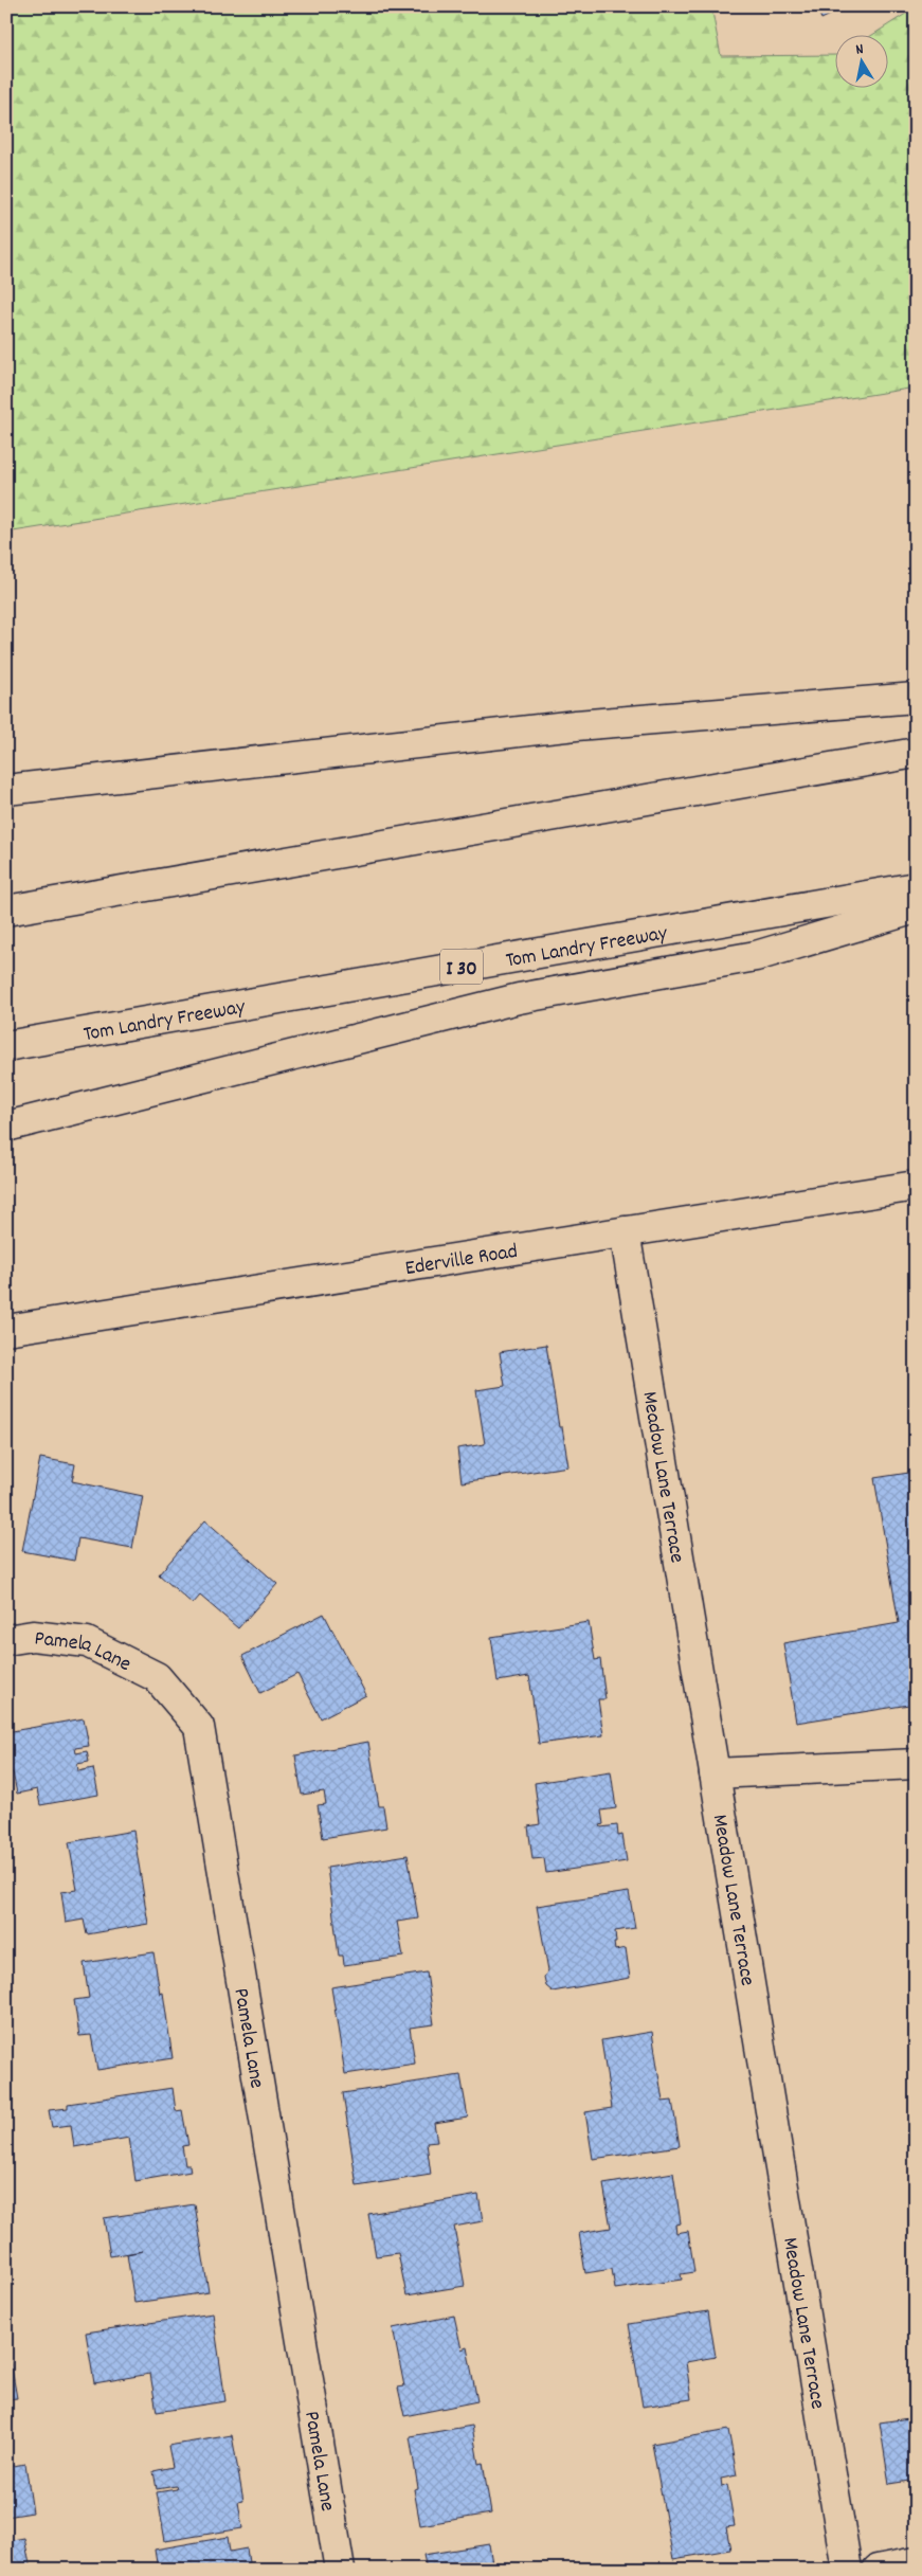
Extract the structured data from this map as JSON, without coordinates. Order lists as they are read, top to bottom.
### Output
{
  "streets": {
    "main road": [
      "Tom Landry Freeway",
      "I 30",
      "Ederville Road",
      "Meadow Lane Terrace",
      "Pamela Lane"
    ]
  },
  "crossings": [
    ["Ederville Road", "Meadow Lane Terrace"]
  ],
  "north": "top"
}
